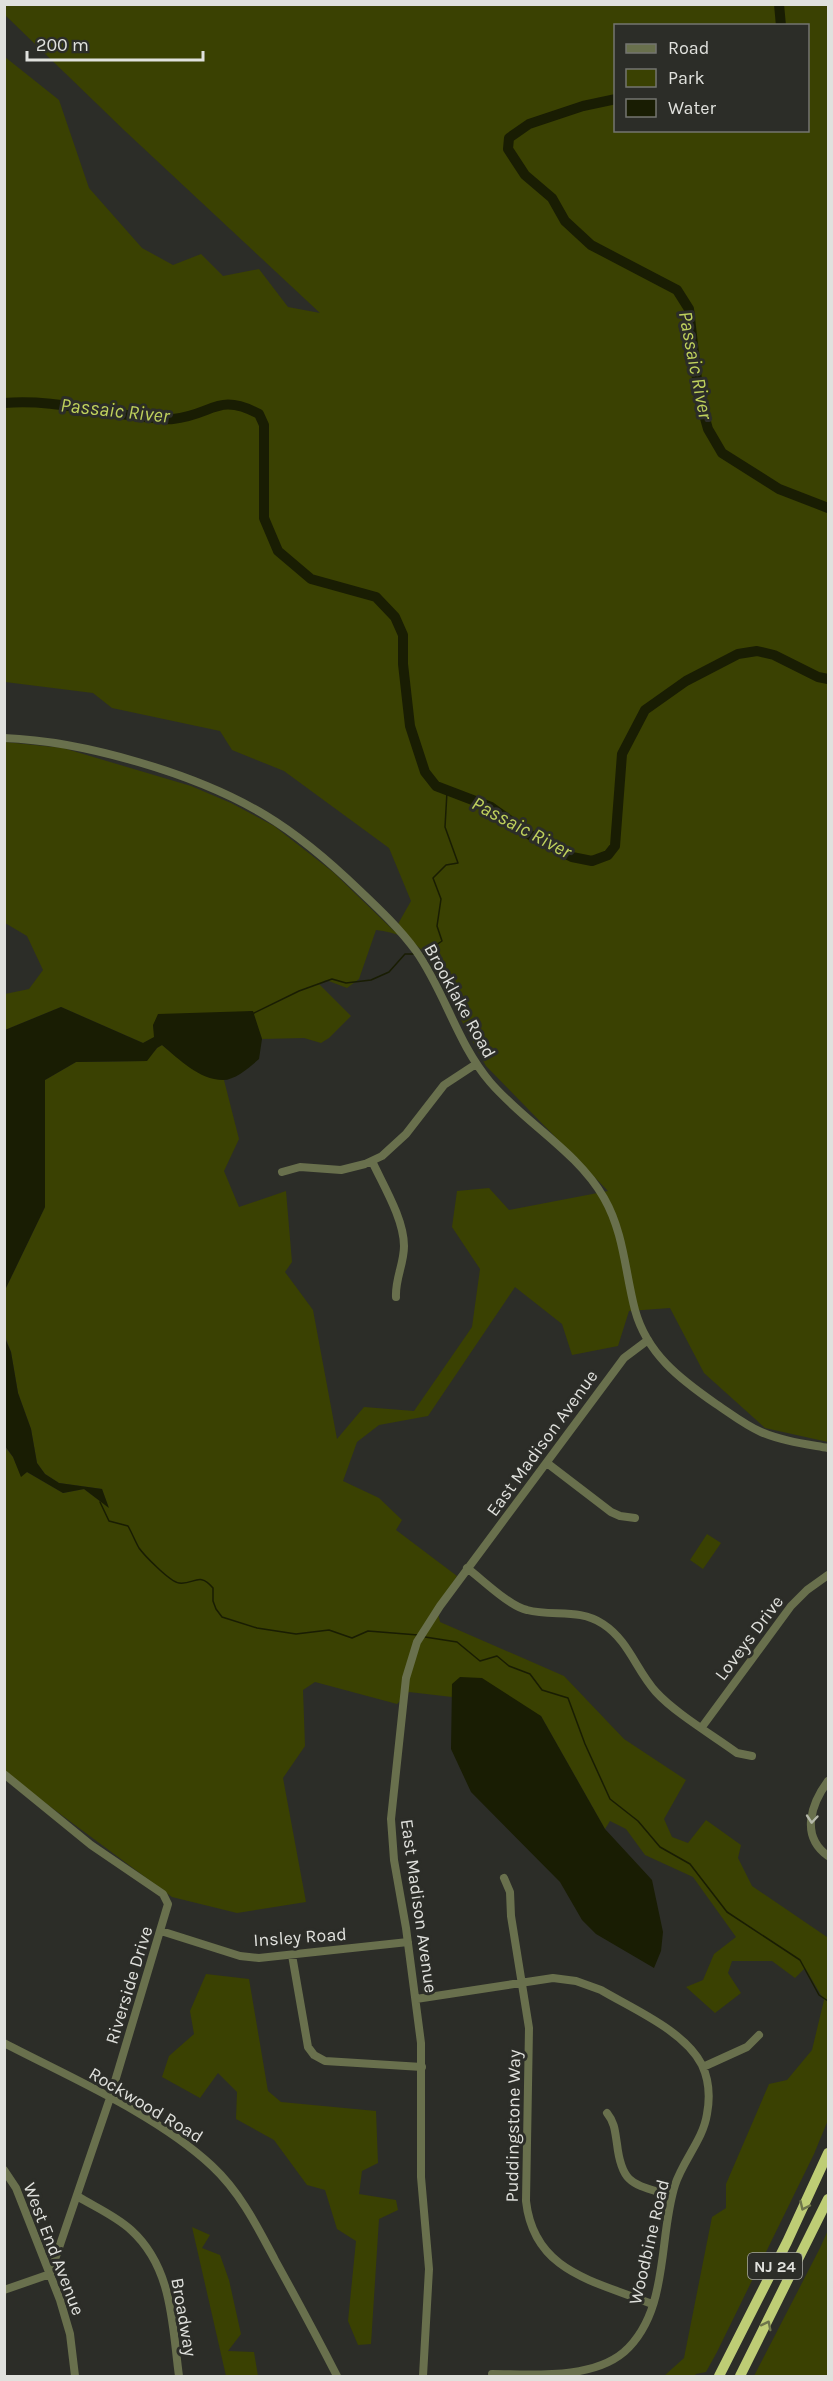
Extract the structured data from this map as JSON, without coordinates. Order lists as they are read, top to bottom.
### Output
{
  "streets": {
    "highway": ["NJ 24"],
    "street": [
      "Brooklake Road",
      "East Madison Avenue",
      "Loveys Drive",
      "Insley Road",
      "Riverside Drive",
      "Rockwood Road",
      "Puddingstone Way",
      "Woodbine Road",
      "West End Avenue",
      "Broadway"
    ]
  },
  "crossings": [
    ["Brooklake Road", "East Madison Avenue"],
    ["East Madison Avenue", "Insley Road"],
    ["East Madison Avenue", "Woodbine Road"],
    ["Insley Road", "Riverside Drive"],
    ["Riverside Drive", "Rockwood Road"],
    ["Riverside Drive", "West End Avenue"],
    ["Riverside Drive", "Broadway"],
    ["Puddingstone Way", "Woodbine Road"]
  ],
  "water": ["Passaic River"],
  "legend": ["Road", "Park", "Water"],
  "scale_bar": "200 m"
}
